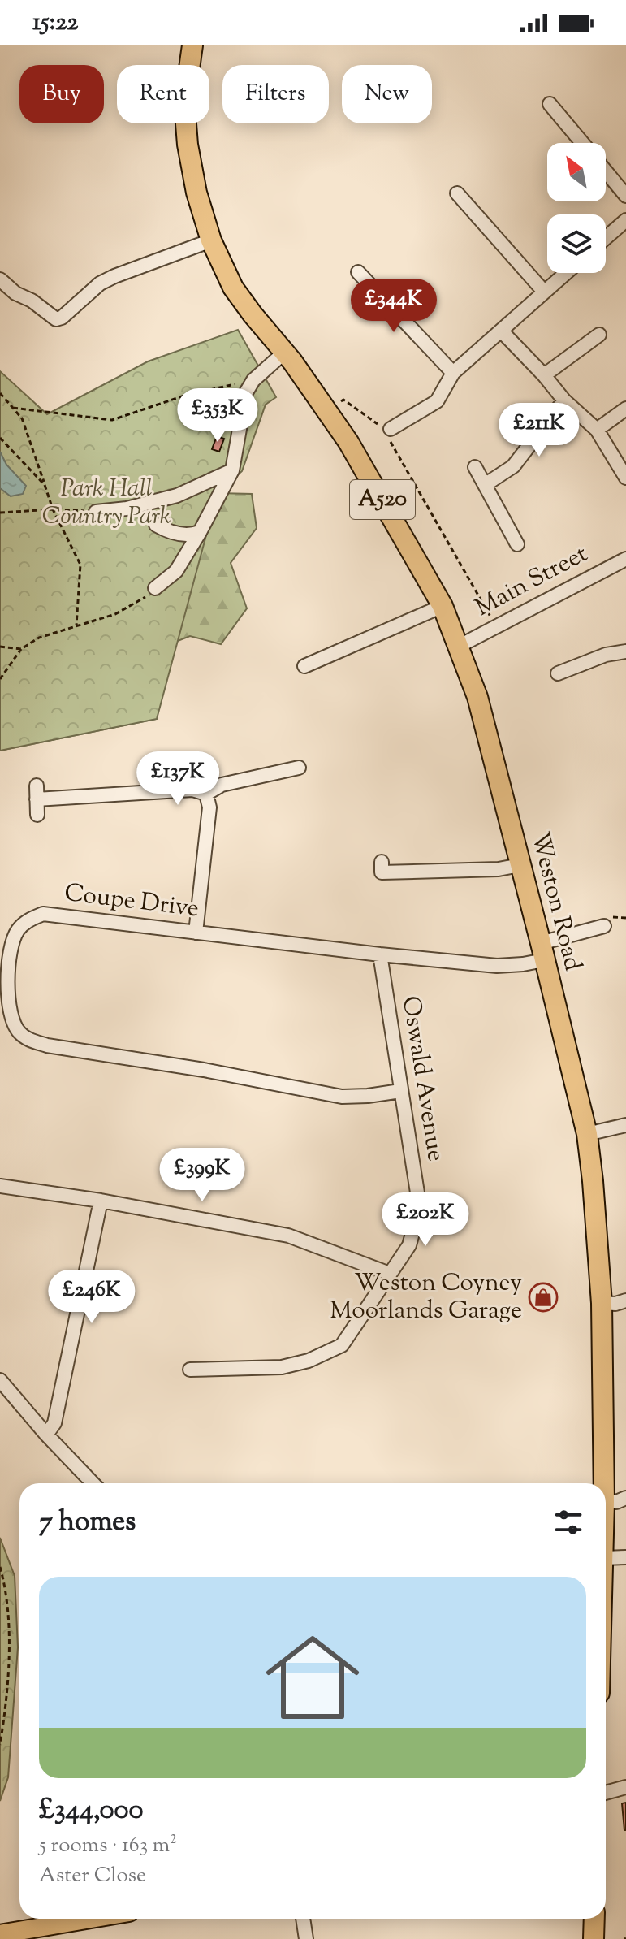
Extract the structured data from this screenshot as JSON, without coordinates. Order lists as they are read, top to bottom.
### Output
{
  "streets": {
    "highway": ["A520", "Weston Road"],
    "street": ["Main Street", "Coupe Drive", "Oswald Avenue"]
  },
  "crossings": [
    ["A520", "Weston Road"],
    ["Main Street", "Weston Road"],
    ["Coupe Drive", "Weston Road"],
    ["Coupe Drive", "Oswald Avenue"]
  ],
  "parks": ["Park Hall Country Park"],
  "places": {
    "shop": ["Weston Coyney Moorlands Garage"]
  },
  "north": "top left",
  "page": {
    "status": "15:22",
    "chip": [
      "Buy",
      "Rent",
      "Filters",
      "New"
    ],
    "price": [
      "£344K",
      "£353K",
      "£211K",
      "£137K",
      "£399K",
      "£202K",
      "£246K"
    ],
    "heading": "7 homes",
    "list": [
      {
        "name": "£344,000",
        "note": "5 rooms · 163 m² · Aster Close"
      }
    ]
  }
}
